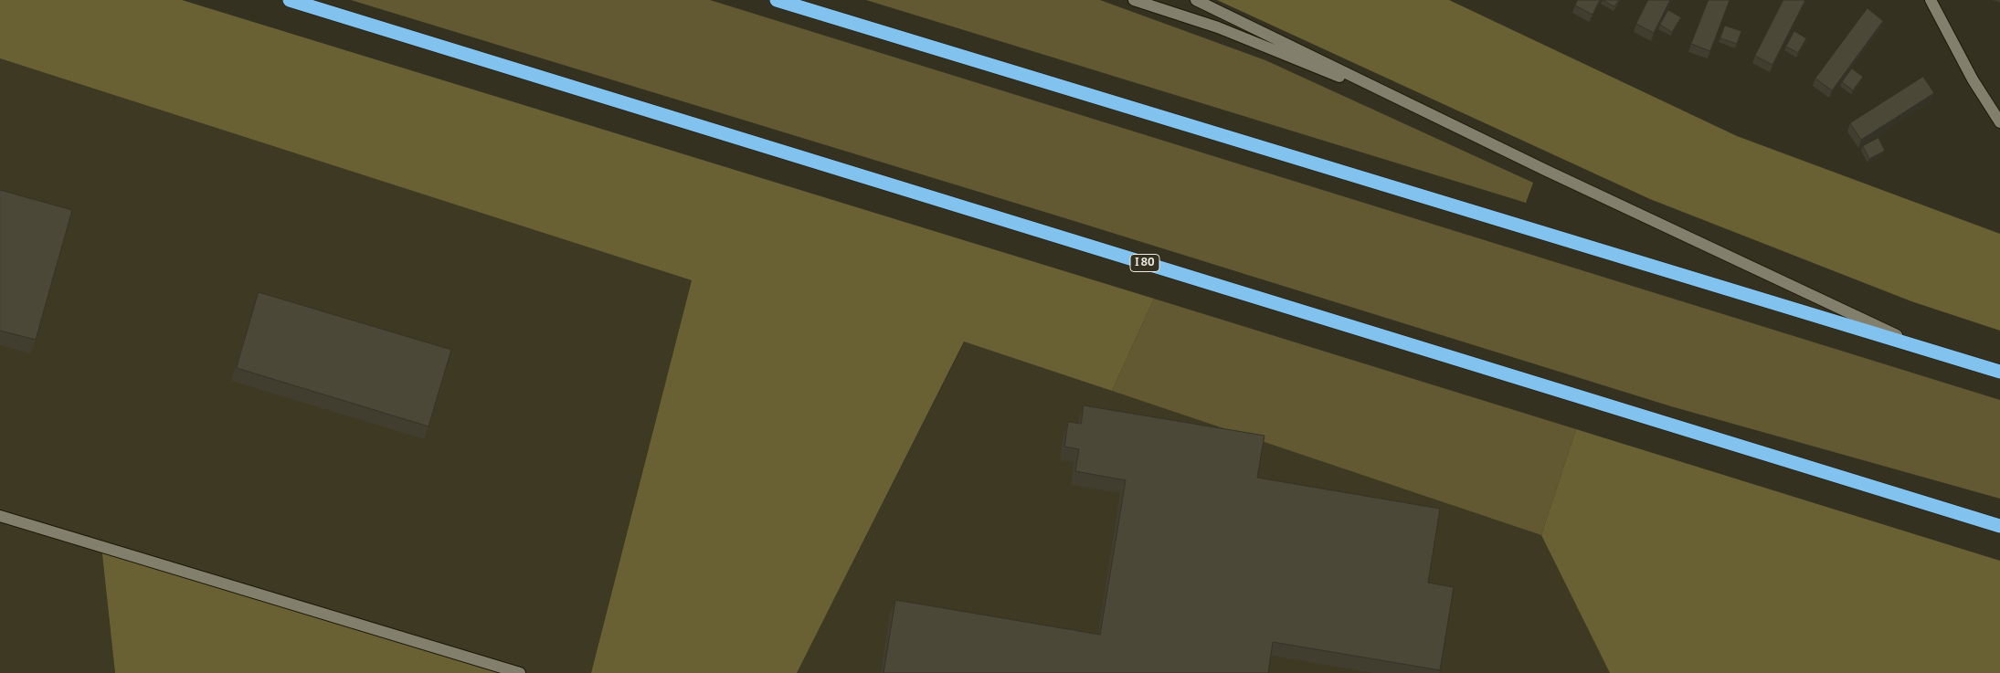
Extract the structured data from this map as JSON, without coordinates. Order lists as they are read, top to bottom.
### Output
{
  "streets": {
    "highway": ["I 80"]
  }
}
